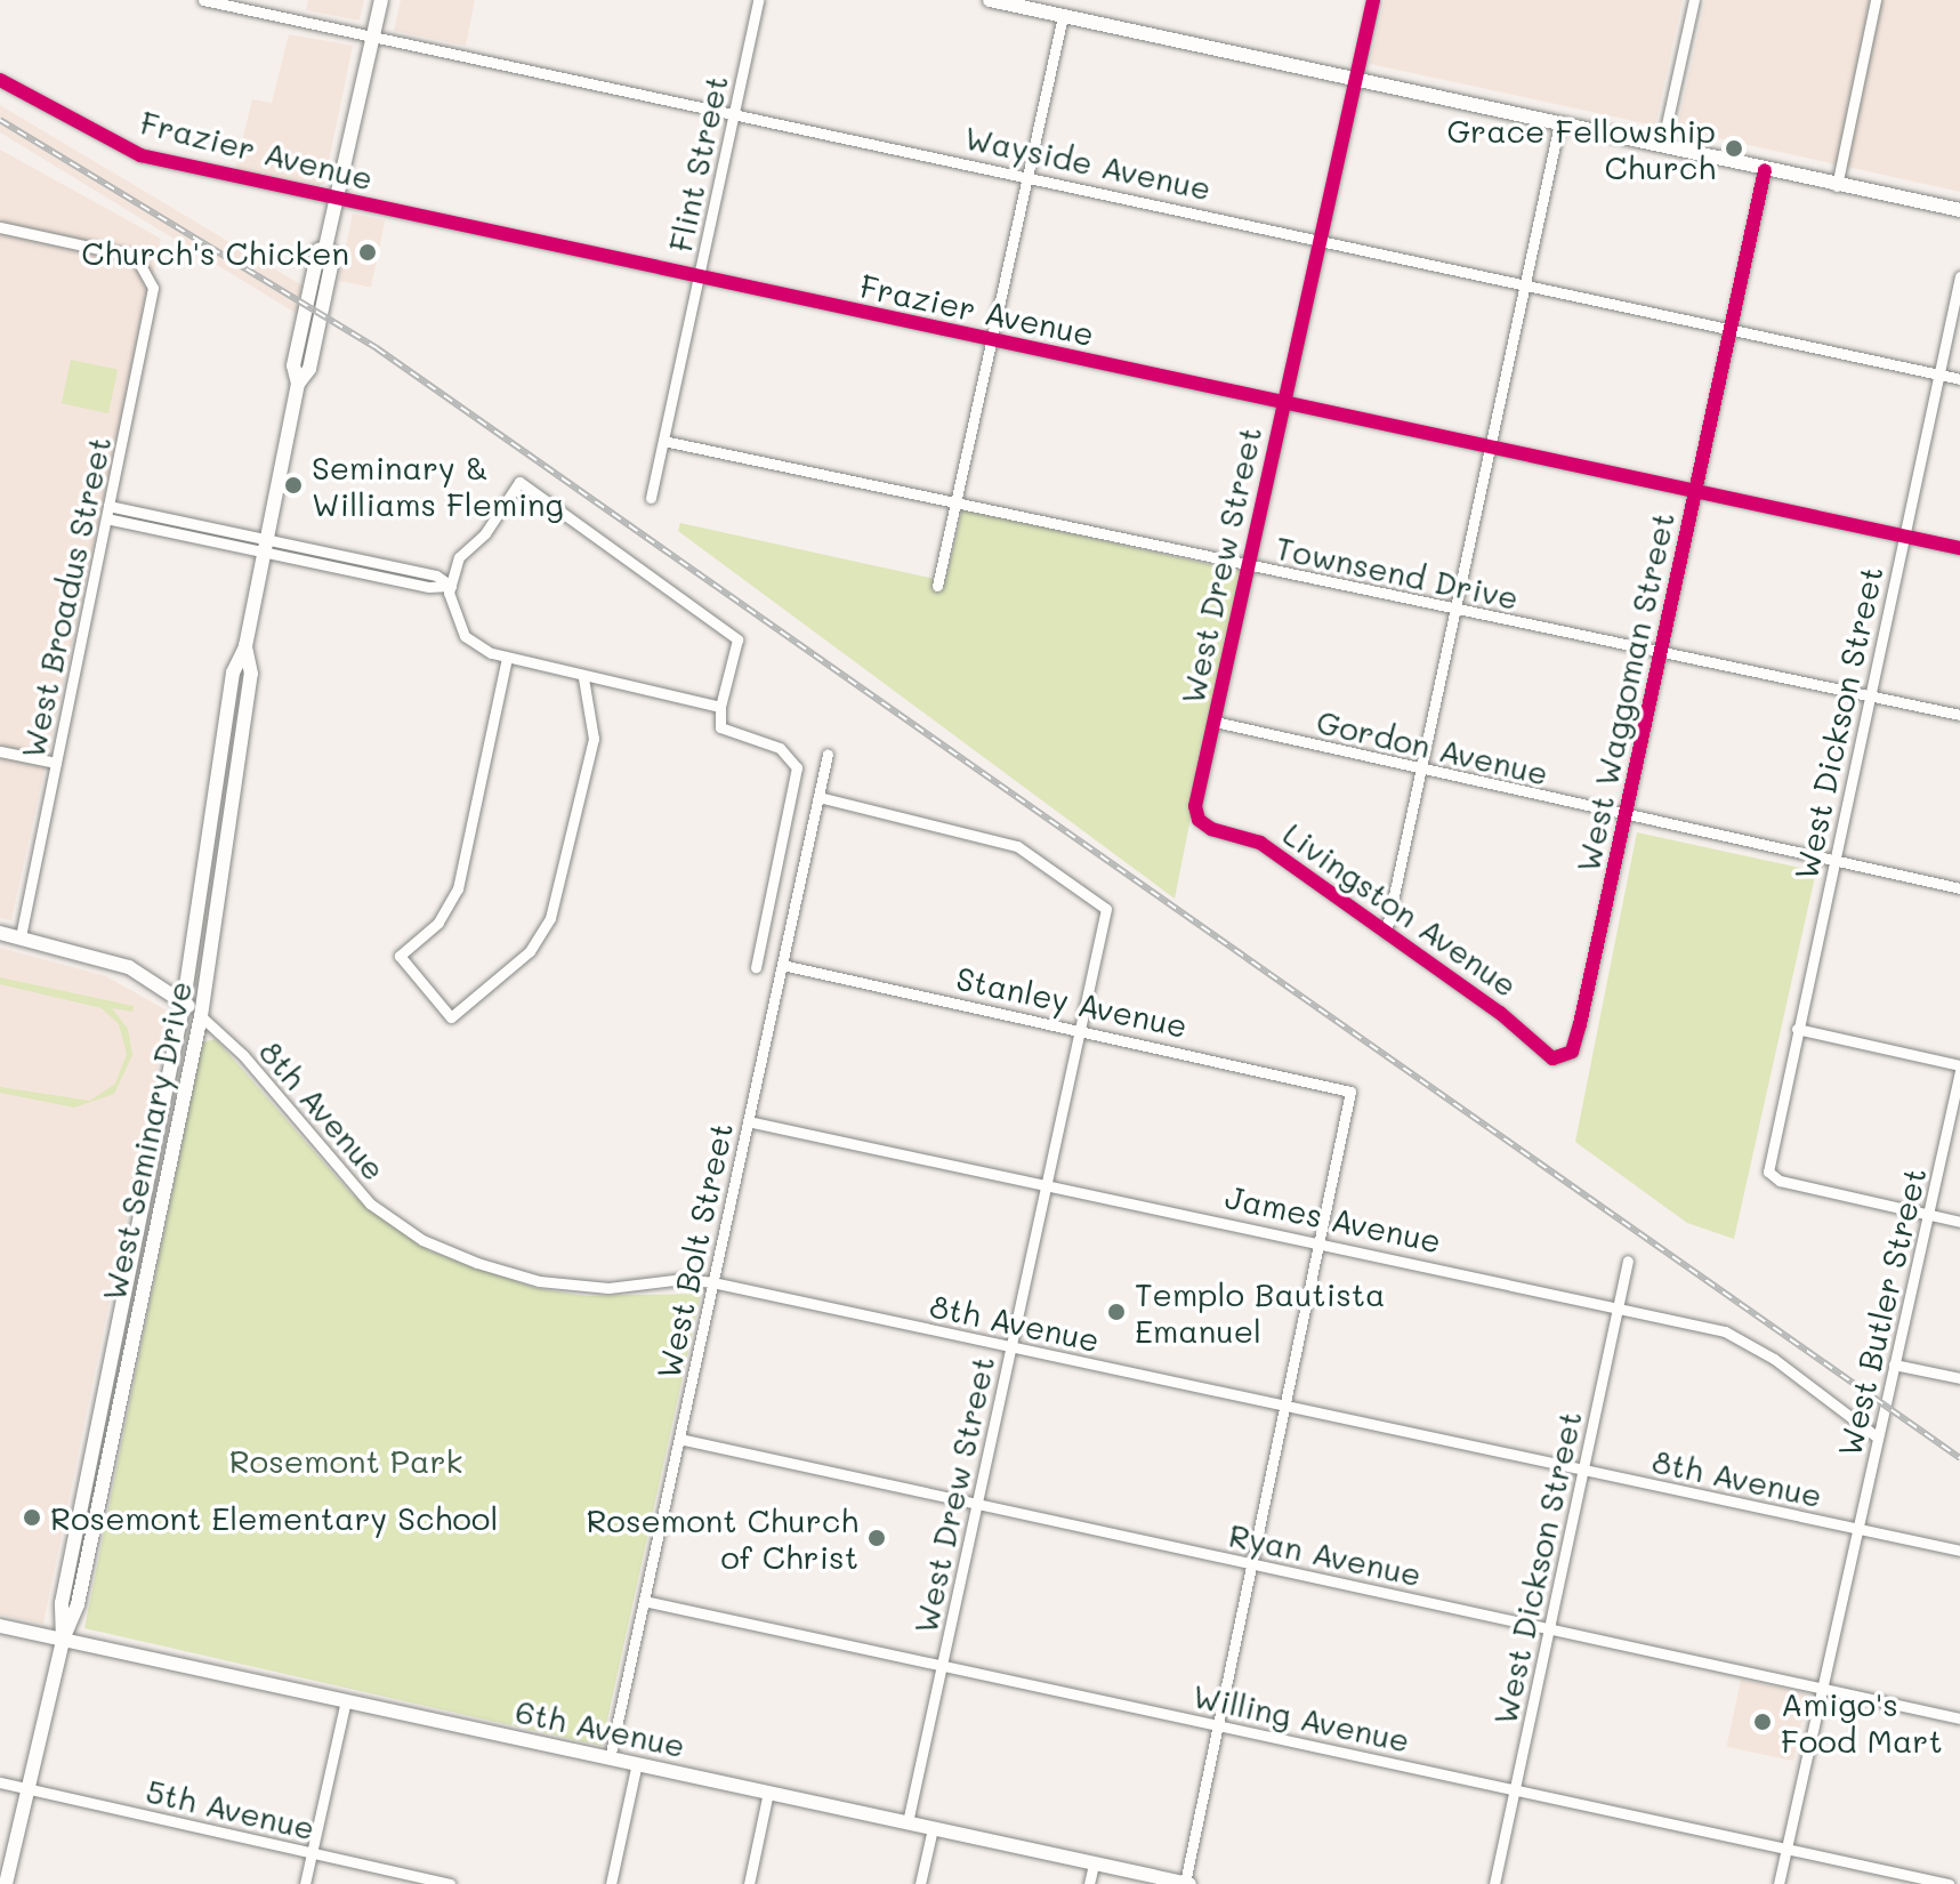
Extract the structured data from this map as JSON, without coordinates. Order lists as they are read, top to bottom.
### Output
{
  "streets": {
    "main road": ["West Seminary Drive", "6th Avenue"],
    "street": [
      "Frazier Avenue",
      "Wayside Avenue",
      "Flint Street",
      "West Drew Street",
      "Townsend Drive",
      "West Broadus Street",
      "West Waggoman Street",
      "West Dickson Street",
      "Gordon Avenue",
      "Livingston Avenue",
      "Stanley Avenue",
      "8th Avenue",
      "James Avenue",
      "West Bolt Street",
      "West Butler Street",
      "Ryan Avenue",
      "Willing Avenue",
      "5th Avenue"
    ]
  },
  "crossings": [
    ["Frazier Avenue", "Flint Street"],
    ["Frazier Avenue", "West Drew Street"],
    ["Frazier Avenue", "West Waggoman Street"],
    ["Frazier Avenue", "West Dickson Street"],
    ["Frazier Avenue", "West Seminary Drive"],
    ["Wayside Avenue", "Flint Street"],
    ["Wayside Avenue", "West Drew Street"],
    ["Wayside Avenue", "West Waggoman Street"],
    ["Wayside Avenue", "West Dickson Street"],
    ["Wayside Avenue", "West Seminary Drive"],
    ["Flint Street", "Townsend Drive"],
    ["West Drew Street", "Townsend Drive"],
    ["West Drew Street", "Gordon Avenue"],
    ["West Drew Street", "Livingston Avenue"],
    ["West Drew Street", "Stanley Avenue"],
    ["West Drew Street", "8th Avenue"],
    ["West Drew Street", "James Avenue"],
    ["West Drew Street", "West Bolt Street"],
    ["West Drew Street", "Ryan Avenue"],
    ["West Drew Street", "Willing Avenue"],
    ["West Drew Street", "6th Avenue"],
    ["Townsend Drive", "West Waggoman Street"],
    ["Townsend Drive", "West Dickson Street"],
    ["West Waggoman Street", "Gordon Avenue"],
    ["West Waggoman Street", "Livingston Avenue"],
    ["West Dickson Street", "Gordon Avenue"],
    ["West Dickson Street", "8th Avenue"],
    ["West Dickson Street", "James Avenue"],
    ["West Dickson Street", "West Butler Street"],
    ["West Dickson Street", "Ryan Avenue"],
    ["West Dickson Street", "Willing Avenue"],
    ["Stanley Avenue", "James Avenue"],
    ["Stanley Avenue", "West Bolt Street"],
    ["8th Avenue", "West Seminary Drive"],
    ["8th Avenue", "West Bolt Street"],
    ["8th Avenue", "West Butler Street"],
    ["West Seminary Drive", "6th Avenue"],
    ["West Seminary Drive", "5th Avenue"],
    ["James Avenue", "West Bolt Street"],
    ["James Avenue", "West Butler Street"],
    ["West Bolt Street", "Ryan Avenue"],
    ["West Bolt Street", "Willing Avenue"],
    ["West Bolt Street", "6th Avenue"],
    ["West Butler Street", "Ryan Avenue"],
    ["West Butler Street", "Willing Avenue"]
  ],
  "parks": ["Rosemont Park"],
  "places": [
    "Grace Fellowship Church",
    "Church's Chicken",
    "Seminary & Williams Fleming",
    "Templo Bautista Emanuel",
    "Rosemont Elementary School",
    "Rosemont Church of Christ",
    "Amigo's Food Mart"
  ]
}
